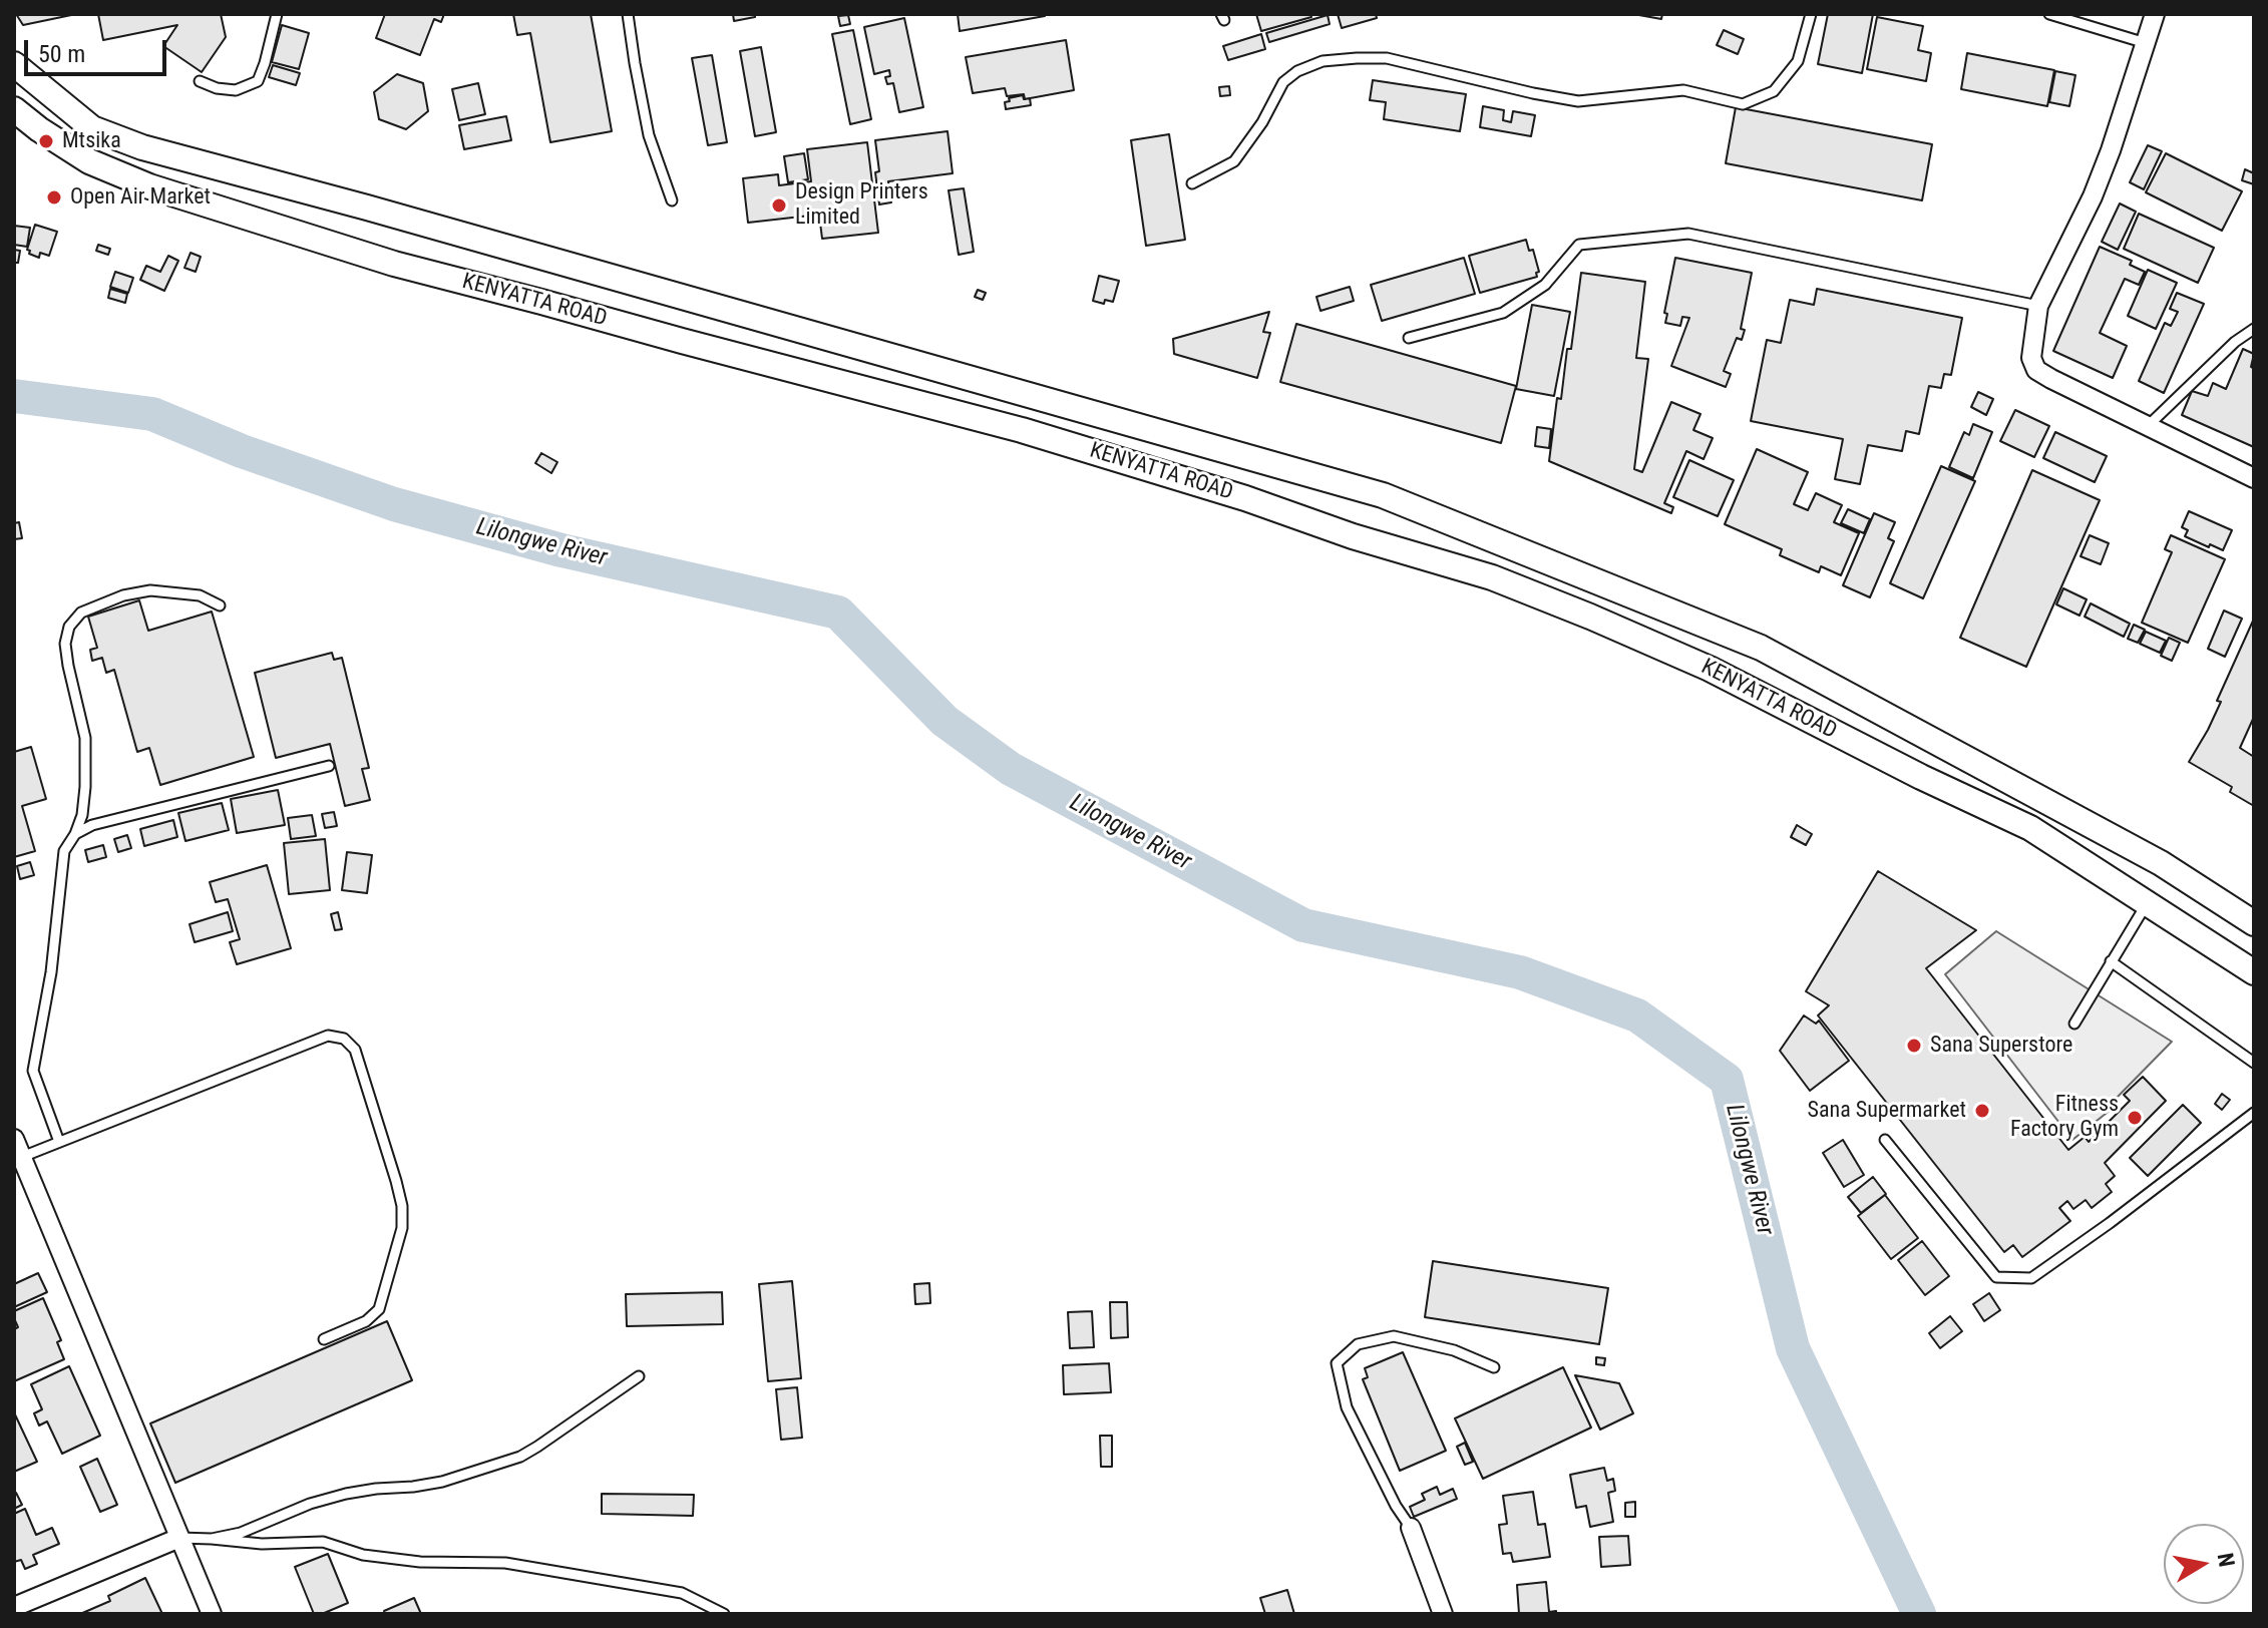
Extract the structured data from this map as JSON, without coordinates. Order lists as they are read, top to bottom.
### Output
{
  "streets": {
    "main road": ["KENYATTA ROAD"]
  },
  "water": ["Lilongwe River"],
  "places": [
    "Mtsika",
    "Open Air Market",
    "Design Printers Limited",
    "Sana Superstore",
    "Sana Supermarket",
    "Fitness Factory Gym"
  ],
  "scale_bar": "50 m",
  "north": "right"
}
